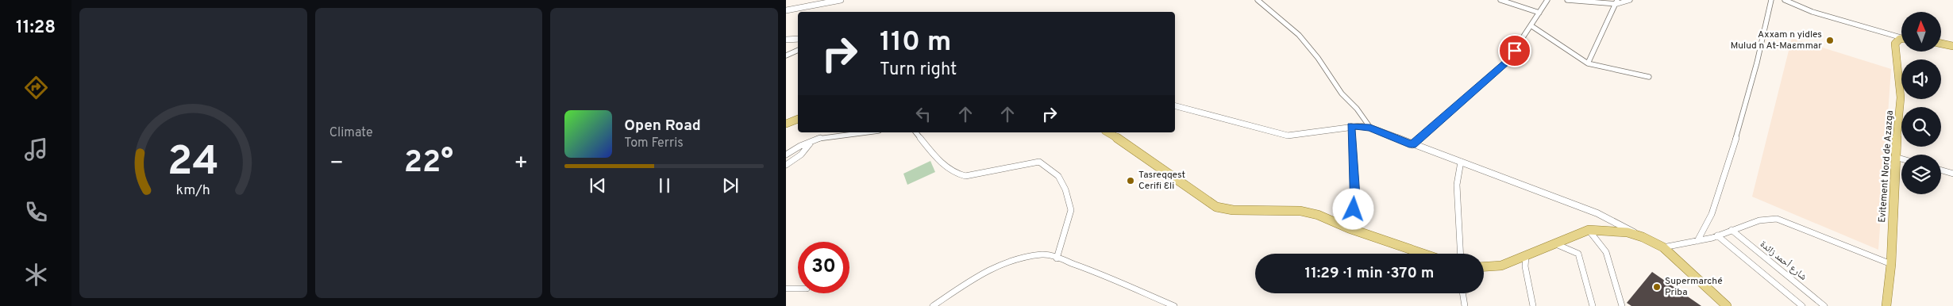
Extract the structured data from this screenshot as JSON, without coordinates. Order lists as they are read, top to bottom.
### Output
{
  "streets": {
    "main road": ["Evitement Nord de Azazga"],
    "street": ["شارع أحمد زائدة"]
  },
  "places": ["Axxam n yidles Mulud n At-Maɛmmar", "Tasreqqest Cerifi Ɛli", "Supermarché Priba"],
  "north": "top",
  "page": {
    "tabs": "11:28",
    "tile": "Climate",
    "turn": ["110 m", "Turn right"],
    "song": ["Open Road", "Tom Ferris"],
    "heat": ["−", "22°", "+"],
    "limit": "30",
    "trip": "11:29 · 1 min · 370 m",
    "gauge": ["24", "km/h"]
  }
}
